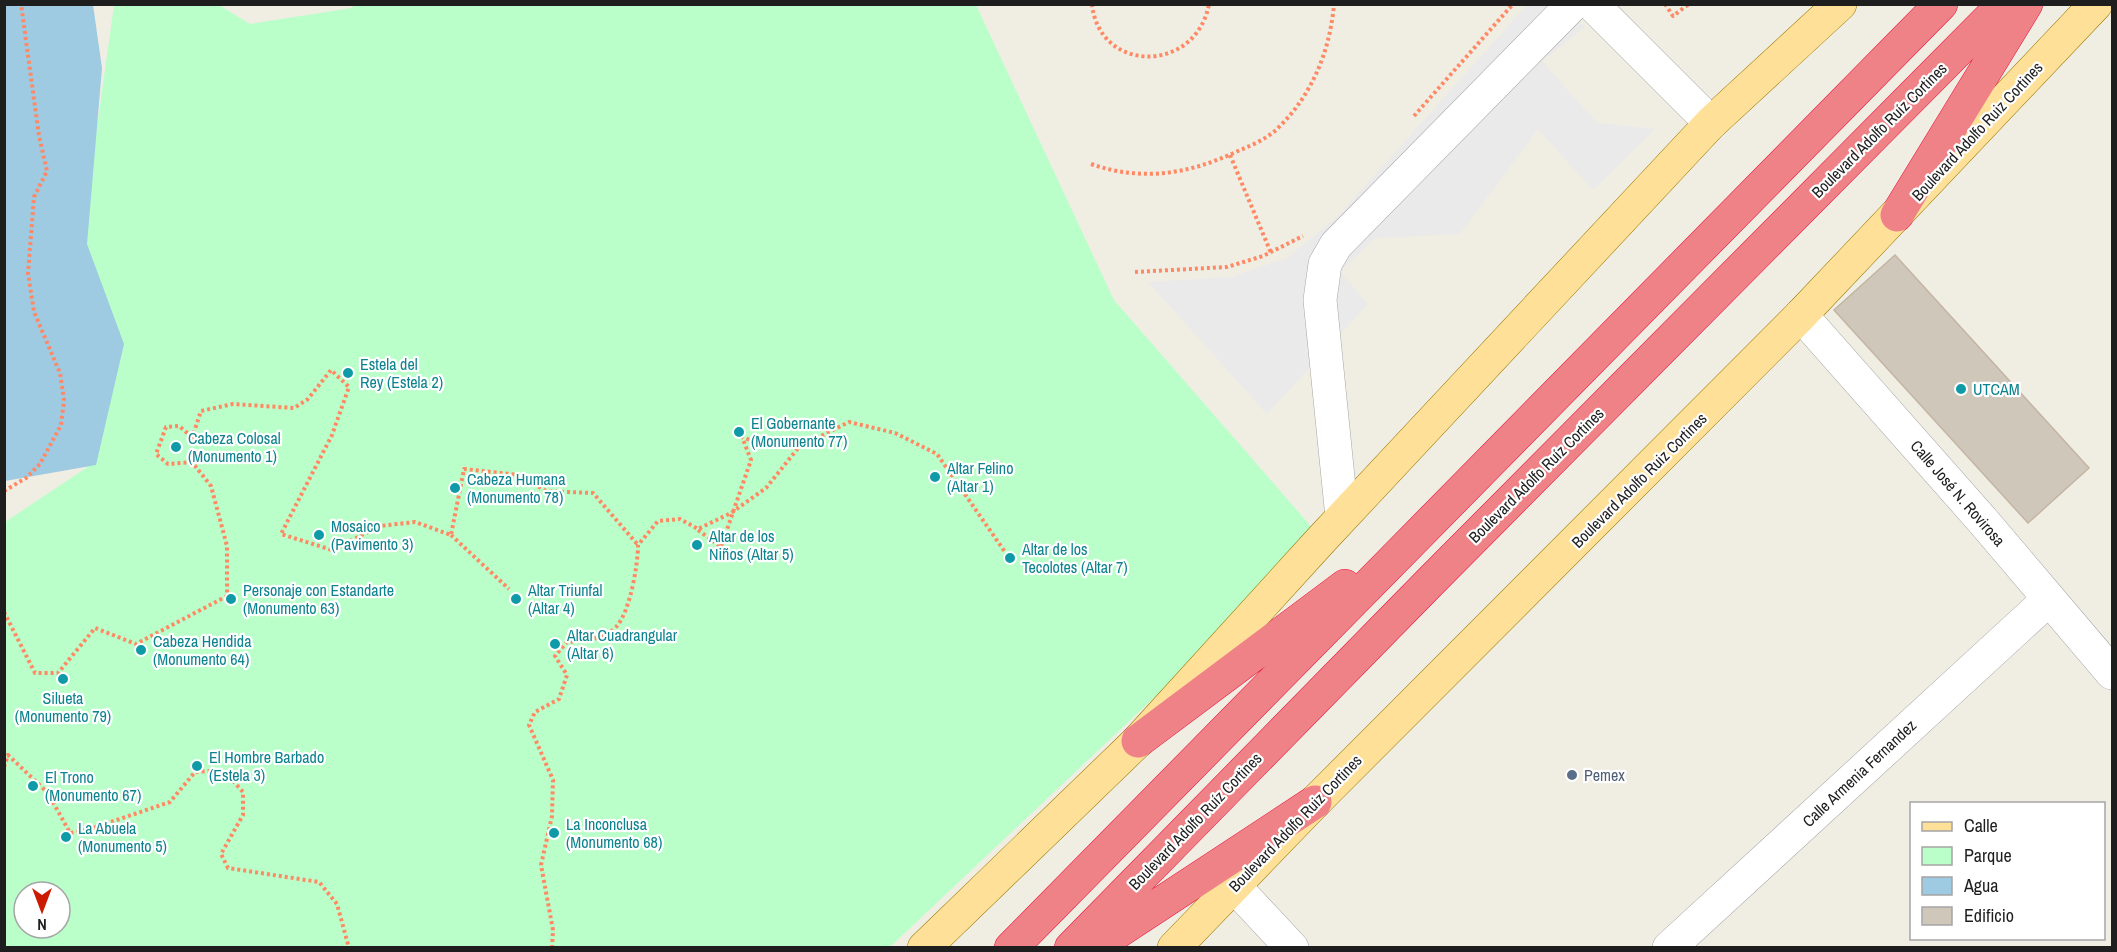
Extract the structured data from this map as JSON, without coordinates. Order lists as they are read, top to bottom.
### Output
{
  "streets": {
    "highway": ["Boulevard Adolfo Ruíz Cortines"],
    "main road": ["Boulevard Adolfo Ruiz Cortines"],
    "street": ["Calle José N. Rovirosa", "Calle Armenia Fernandez"]
  },
  "crossings": [
    ["Boulevard Adolfo Ruiz Cortines", "Calle José N. Rovirosa"],
    ["Calle José N. Rovirosa", "Calle Armenia Fernandez"]
  ],
  "places": [
    "Estela del Rey (Estela 2)",
    "UTCAM",
    "El Gobernante (Monumento 77)",
    "Cabeza Colosal (Monumento 1)",
    "Altar Felino (Altar 1)",
    "Cabeza Humana (Monumento 78)",
    "Mosaico (Pavimento 3)",
    "Altar de los Niños (Altar 5)",
    "Altar de los Tecolotes (Altar 7)",
    "Personaje con Estandarte (Monumento 63)",
    "Altar Triunfal (Altar 4)",
    "Altar Cuadrangular (Altar 6)",
    "Cabeza Hendida (Monumento 64)",
    "Silueta (Monumento 79)",
    "El Hombre Barbado (Estela 3)",
    "Pemex",
    "El Trono (Monumento 67)",
    "La Inconclusa (Monumento 68)",
    "La Abuela (Monumento 5)"
  ],
  "legend": [
    "Calle",
    "Parque",
    "Agua",
    "Edificio"
  ],
  "north": "bottom"
}
